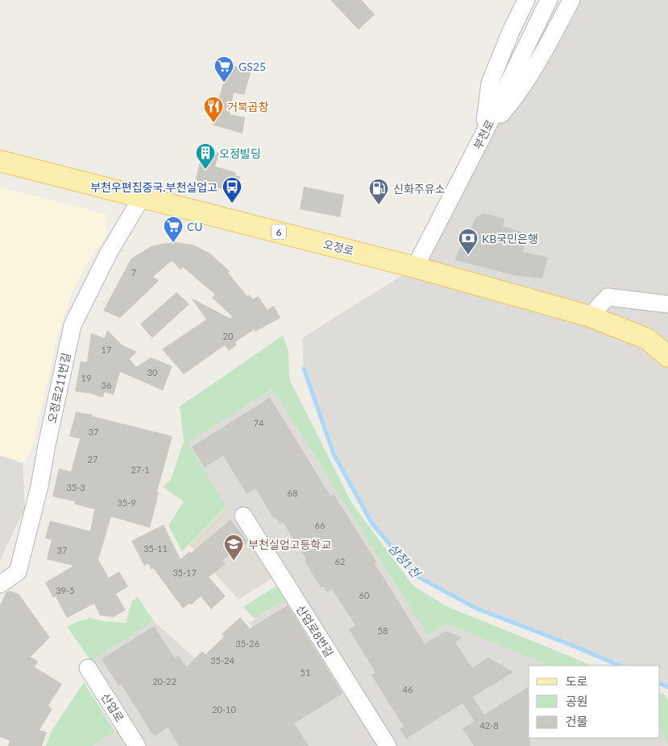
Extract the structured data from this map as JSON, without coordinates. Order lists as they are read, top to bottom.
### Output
{
  "streets": {
    "main road": ["6", "오정로"],
    "street": [
      "부천로",
      "오정로211번길",
      "산업로8번길",
      "산업로"
    ]
  },
  "crossings": [
    ["부천로", "오정로"],
    ["오정로", "오정로211번길"]
  ],
  "water": ["삼정1천"],
  "places": {
    "supermarket": ["GS25", "CU"],
    "restaurant": ["거북곱창"],
    "building": ["오정빌딩"],
    "bus stop": ["부천우편집중국.부천실업고"],
    "fuel station": ["신화주유소"],
    "bank": ["KB국민은행"],
    "school or university": ["부천실업고등학교"]
  },
  "house_numbers": [
    "7",
    "20",
    "17",
    "30",
    "19",
    "36",
    "74",
    "37",
    "27",
    "27-1",
    "35-3",
    "68",
    "35-9",
    "66",
    "35-11",
    "37",
    "62",
    "35-17",
    "39-5",
    "60",
    "58",
    "35-26",
    "35-24",
    "51",
    "20-22",
    "46",
    "20-10",
    "42-8"
  ],
  "legend": ["도로", "공원", "건물"]
}
